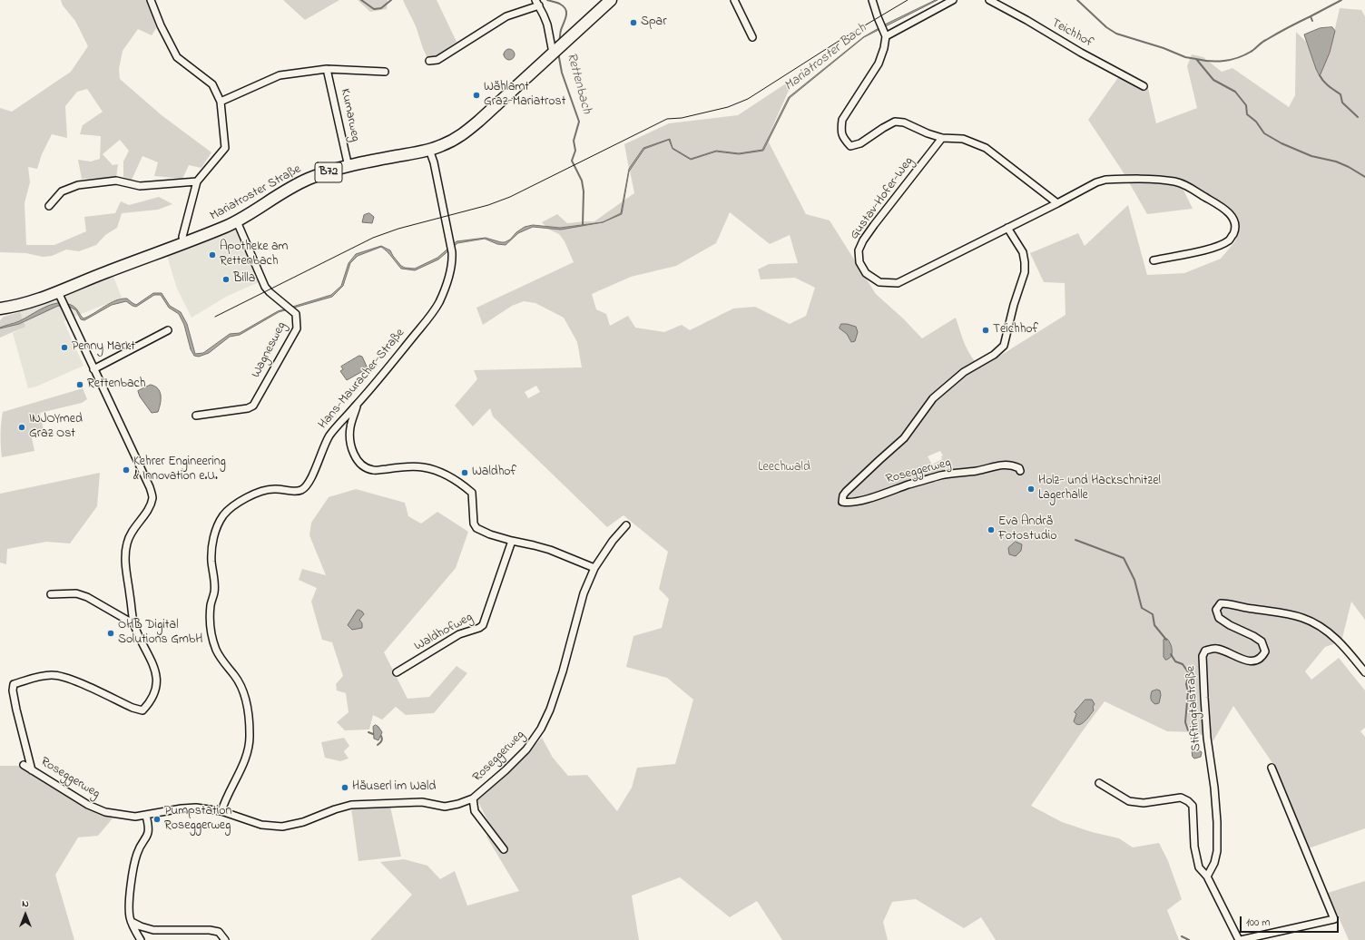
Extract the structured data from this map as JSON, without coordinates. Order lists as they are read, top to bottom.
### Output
{
  "streets": {
    "main road": ["B72", "Mariatroster Straße"],
    "street": [
      "Teichhof",
      "Kumarweg",
      "Gustav-Hofer-Weg",
      "Wagnesweg",
      "Hans-Mauracher-Straße",
      "Roseggerweg",
      "Waldhofweg",
      "Stiftingtalstraße"
    ]
  },
  "crossings": [
    ["Kumarweg", "Mariatroster Straße"],
    ["Mariatroster Straße", "Wagnesweg"],
    ["Mariatroster Straße", "Hans-Mauracher-Straße"],
    ["Gustav-Hofer-Weg", "Roseggerweg"],
    ["Hans-Mauracher-Straße", "Roseggerweg"]
  ],
  "water": ["Mariatroster Bach", "Rettenbach"],
  "parks": ["Leechwald"],
  "places": [
    "Spar",
    "Wählamt Graz-Mariatrost",
    "Apotheke am Rettenbach",
    "Billa",
    "Teichhof",
    "Penny Markt",
    "Rettenbach",
    "INJOYmed Graz Ost",
    "Kehrer Engineering & Innovation e.U.",
    "Waldhof",
    "Holz- und Hackschnitzel Lagerhalle",
    "Eva Andrä Fotostudio",
    "OHB Digital Solutions GmbH",
    "Häuserl im Wald",
    "Pumpstation Roseggerweg"
  ],
  "scale_bar": "100 m",
  "north": "top"
}
